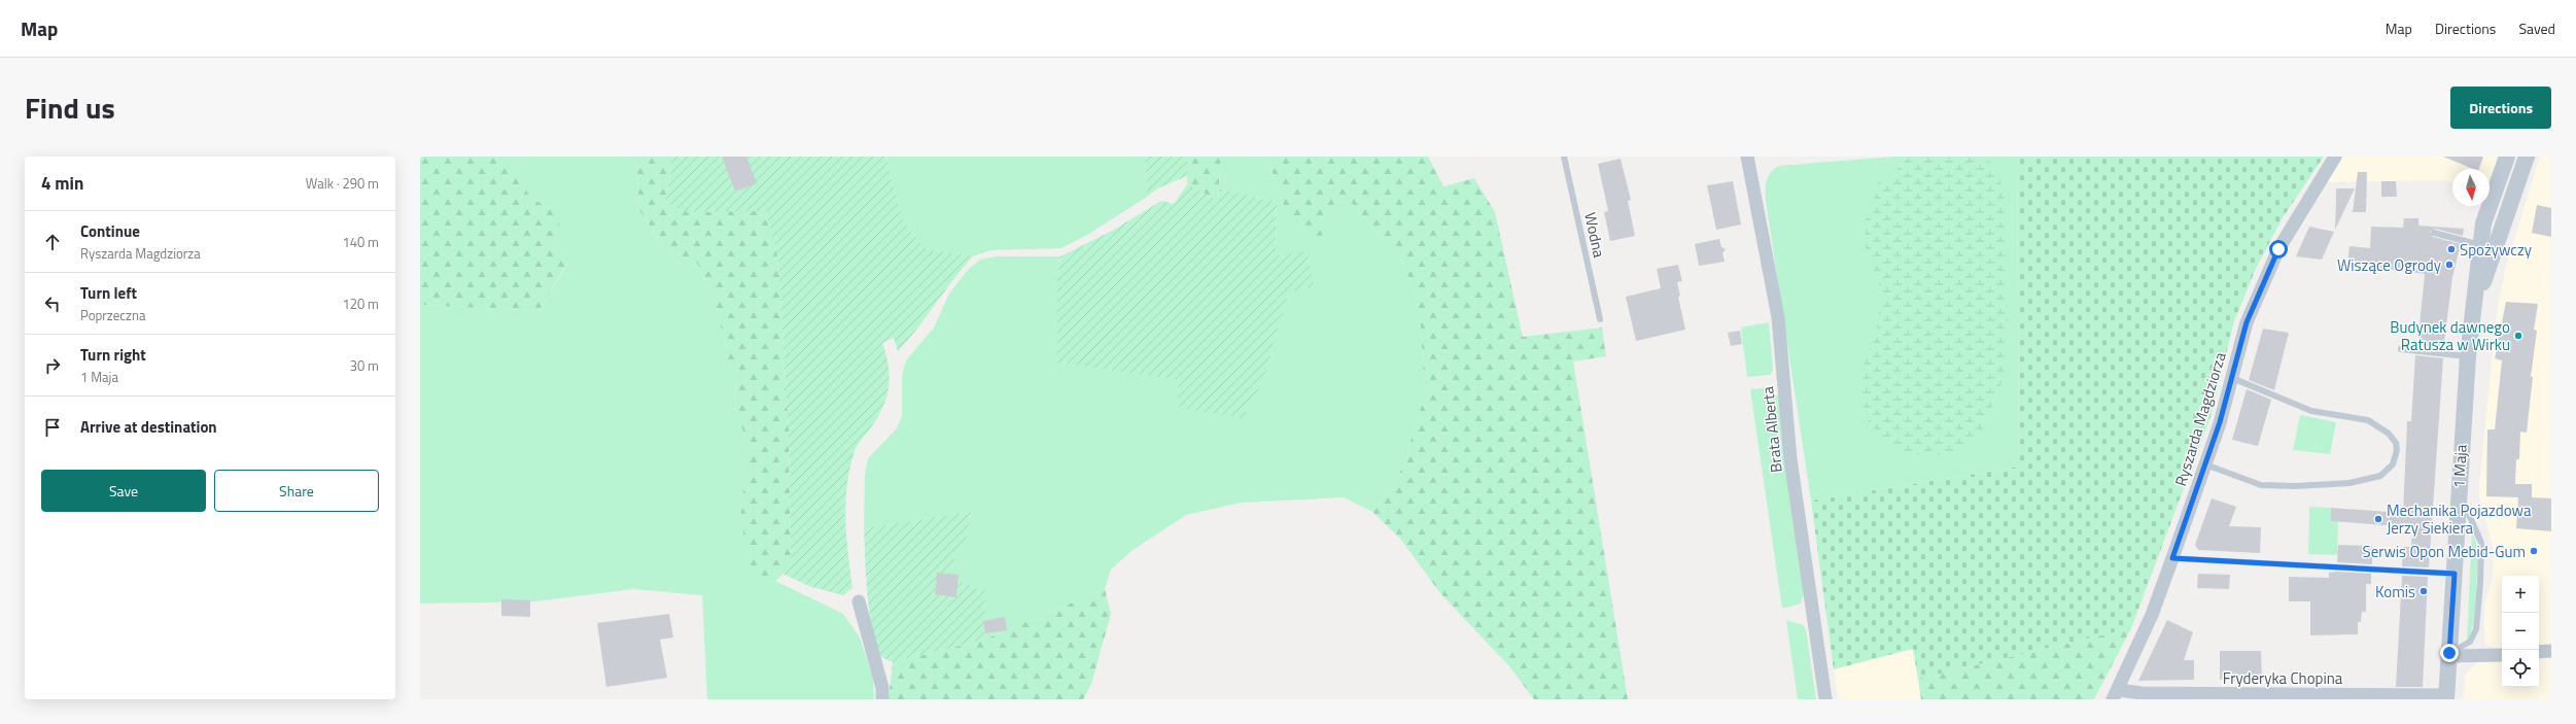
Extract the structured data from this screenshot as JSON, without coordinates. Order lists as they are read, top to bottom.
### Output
{
  "streets": {
    "street": [
      "Ryszarda Magdziorza",
      "Brata Alberta",
      "1 Maja",
      "Fryderyka Chopina"
    ],
    "lane": ["Wodna"]
  },
  "crossings": [
    ["Ryszarda Magdziorza", "Fryderyka Chopina"],
    ["1 Maja", "Fryderyka Chopina"]
  ],
  "places": [
    "Spożywczy",
    "Wiszące Ogrody",
    "Budynek dawnego Ratusza w Wirku",
    "Mechanika Pojazdowa Jerzy Siekiera",
    "Serwis Opon Mebid-Gum",
    "Komis"
  ],
  "north": "bottom",
  "page": {
    "header": "Map",
    "nav": ["Map", "Directions", "Saved"],
    "title": "Find us",
    "buttons": [
      "Directions",
      ["Save", "Share"]
    ],
    "heading": ["4 min", "Walk · 290 m"],
    "list": [
      ["Continue", "Ryszarda Magdziorza", "140 m"],
      ["Turn left", "Poprzeczna", "120 m"],
      ["Turn right", "1 Maja", "30 m"],
      "Arrive at destination"
    ],
    "map_buttons": ["+", "−"]
  }
}
